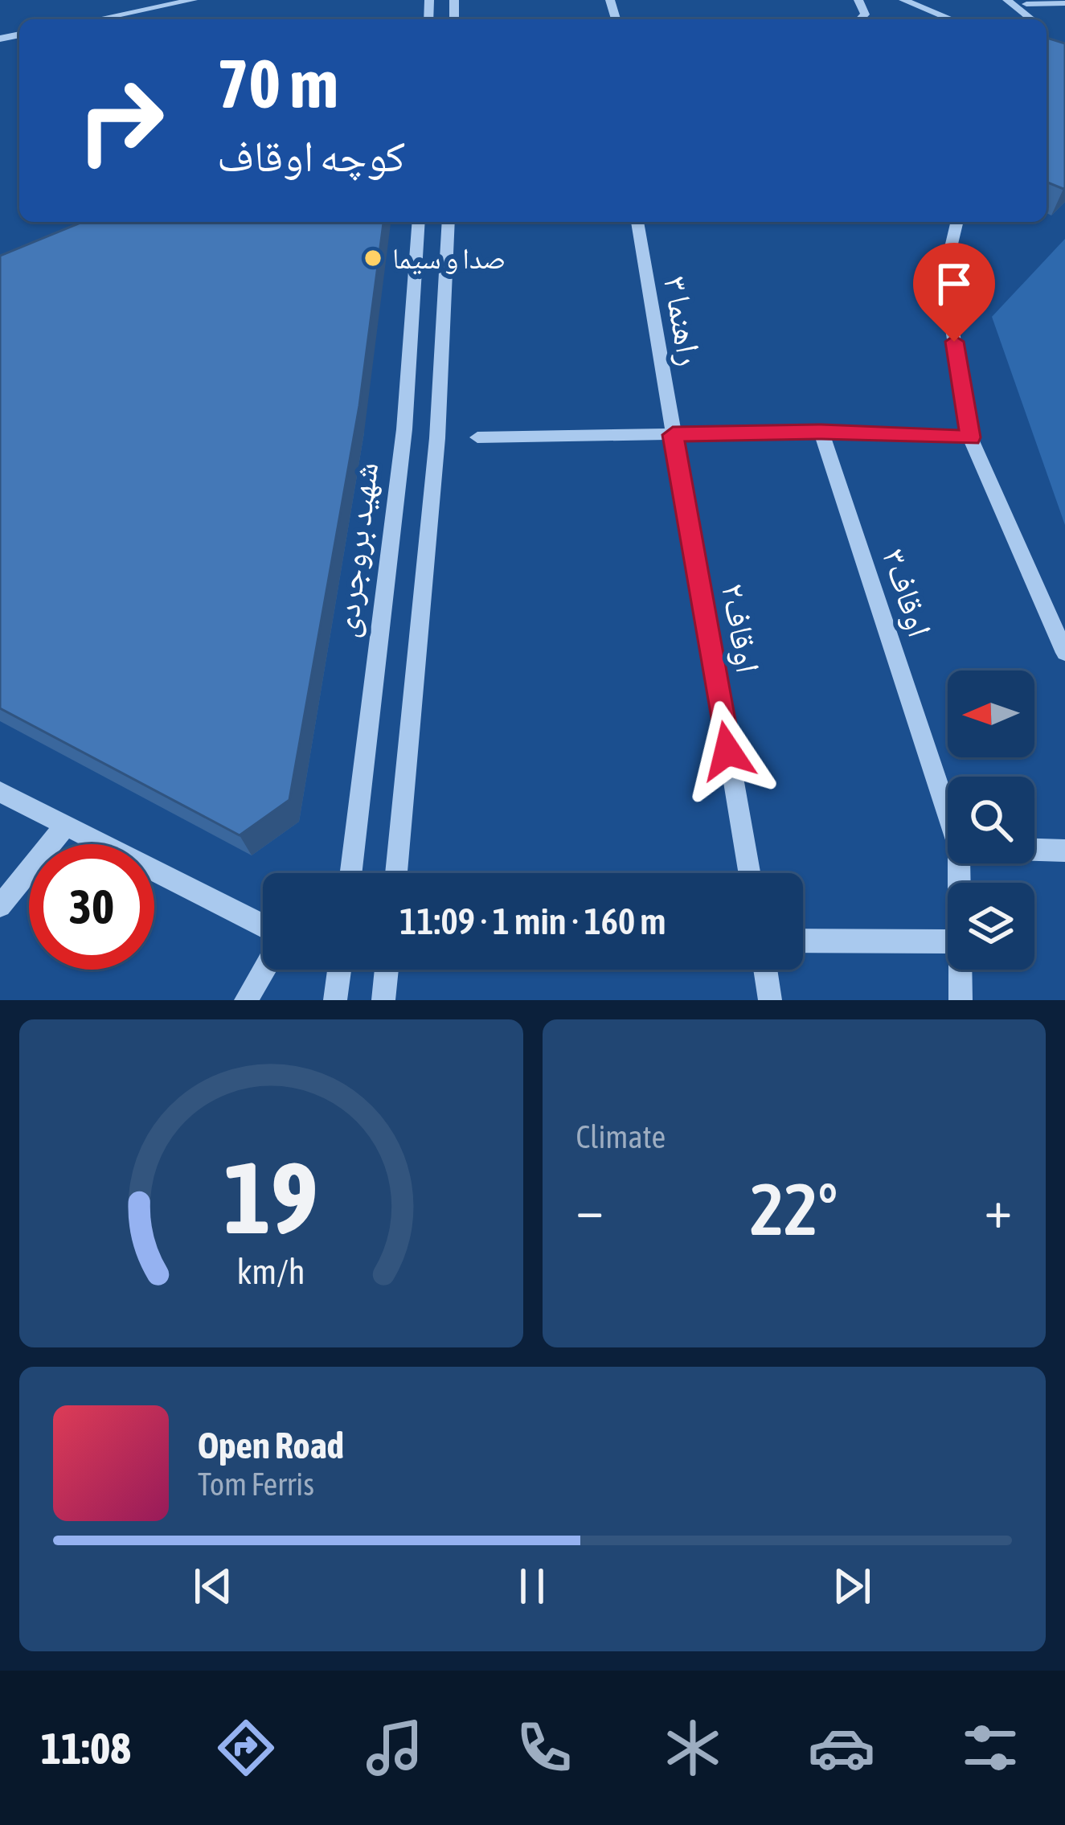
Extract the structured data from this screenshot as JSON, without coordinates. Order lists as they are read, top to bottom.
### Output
{
  "streets": {
    "street": [
      "راهنما ۳",
      "شهید بروجردی",
      "اوقاف۳",
      "اوقاف۲"
    ]
  },
  "crossings": [
    ["راهنما ۳", "اوقاف۲"]
  ],
  "places": ["صدا و سیما"],
  "north": "left",
  "page": {
    "turn": ["70 m", "کوچه اوقاف"],
    "limit": "30",
    "trip": "11:09 · 1 min · 160 m",
    "tile": "Climate",
    "heat": ["−", "22°", "+"],
    "song": ["Open Road", "Tom Ferris"],
    "tabs": "11:08",
    "gauge": ["19", "km/h"]
  }
}
